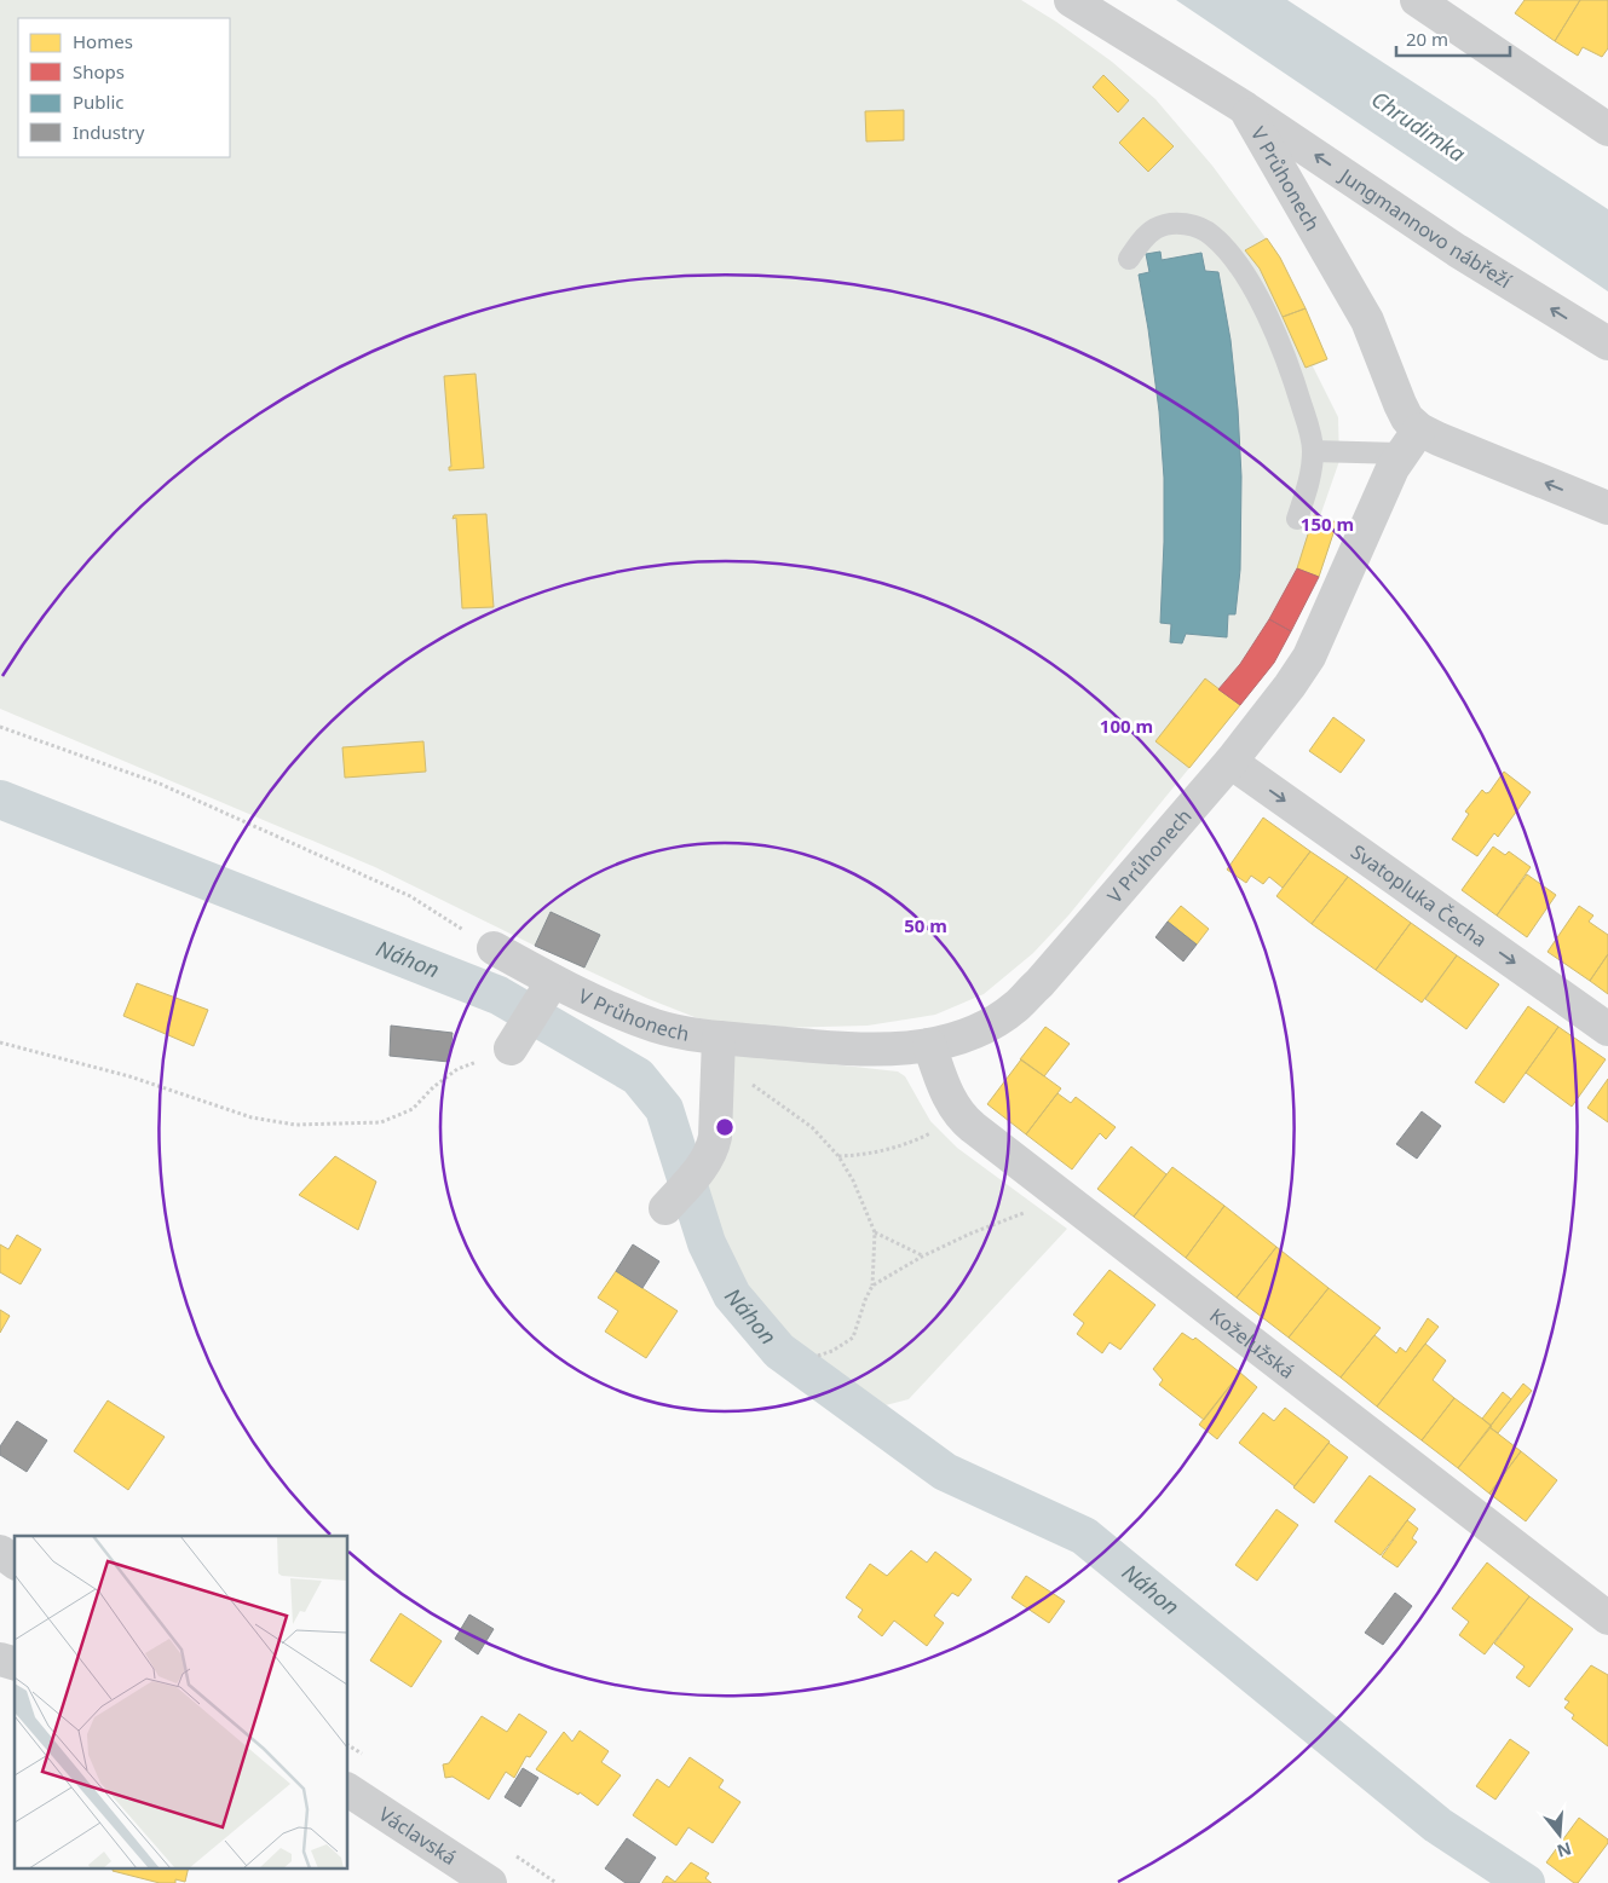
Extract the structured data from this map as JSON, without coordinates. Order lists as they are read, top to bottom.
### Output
{
  "streets": {
    "street": [
      "V Průhonech",
      "Jungmannovo nábřeží",
      "Svatopluka Čecha",
      "Koželužská",
      "Václavská"
    ]
  },
  "crossings": [
    ["V Průhonech", "Jungmannovo nábřeží"],
    ["V Průhonech", "Svatopluka Čecha"],
    ["V Průhonech", "Koželužská"]
  ],
  "one_way": ["Svatopluka Čecha"],
  "water": ["Chrudimka", "Náhon"],
  "legend": [
    "Homes",
    "Shops",
    "Public",
    "Industry"
  ],
  "scale_bar": "20 m",
  "north": "bottom",
  "rings": ["150 m", "100 m", "50 m"]
}
